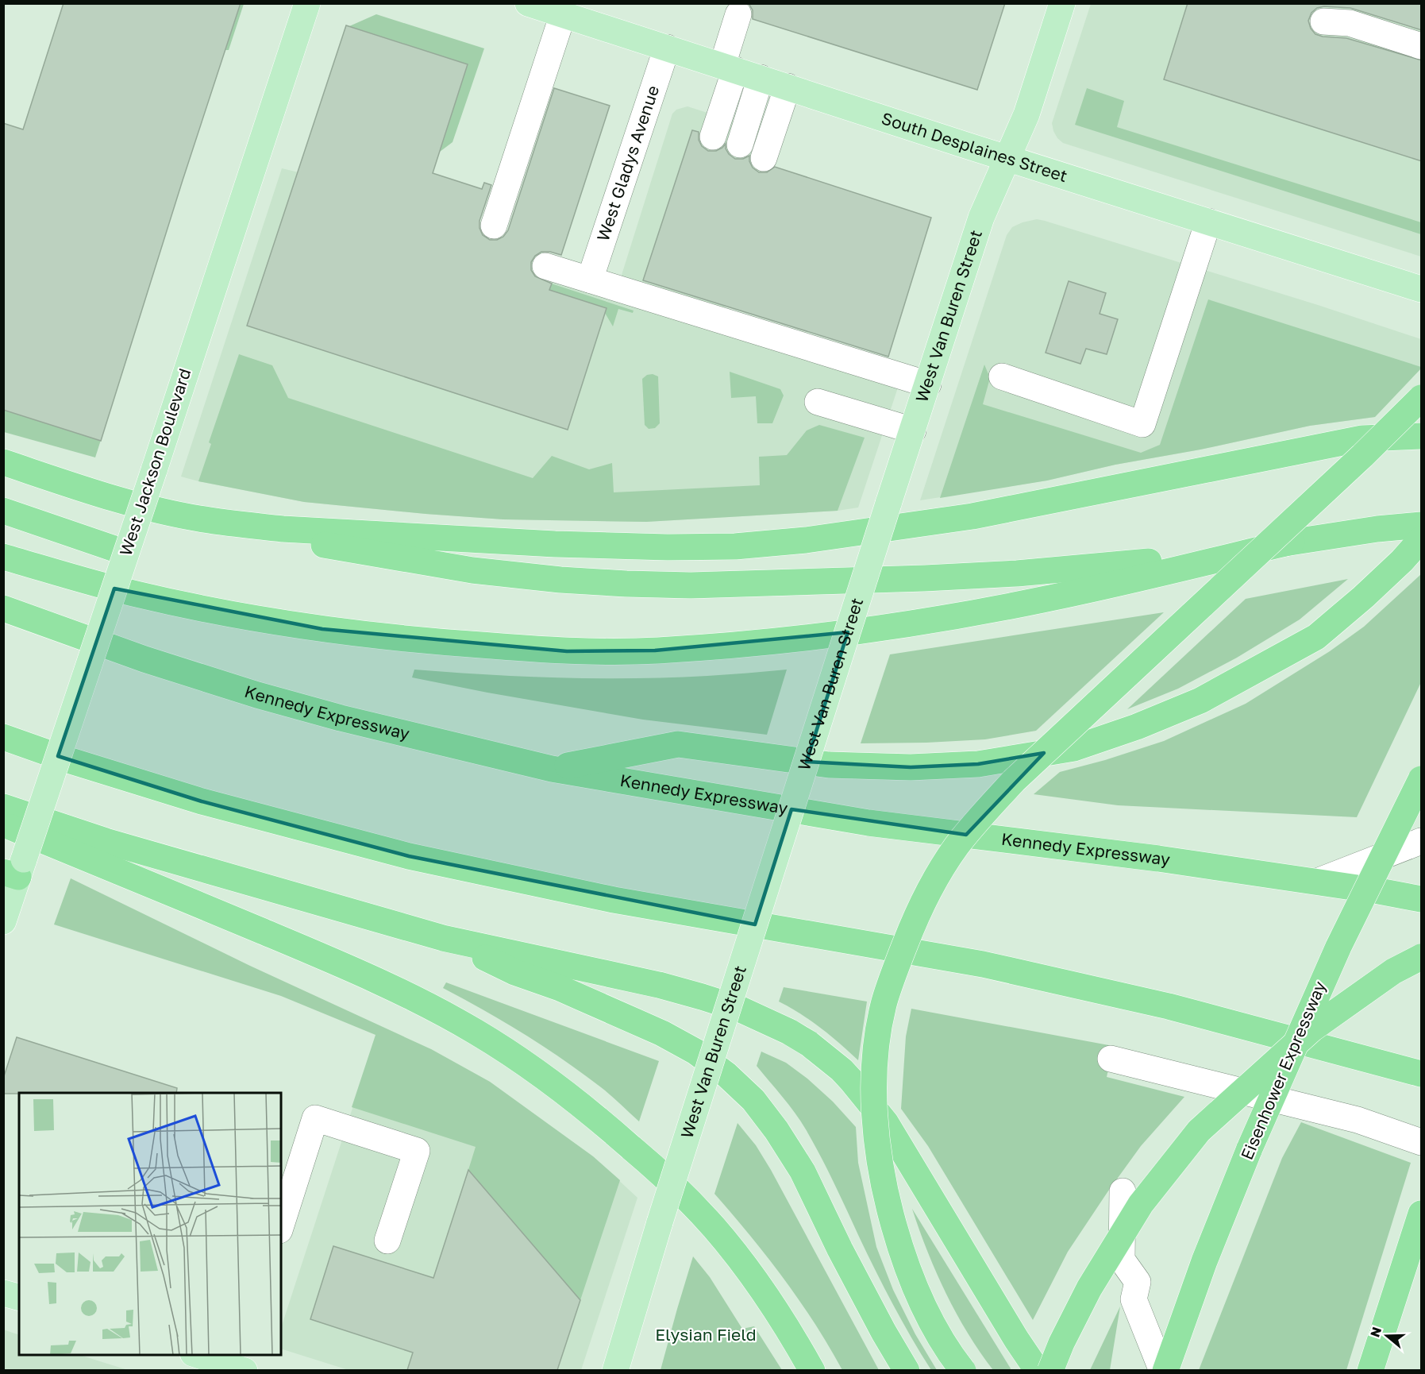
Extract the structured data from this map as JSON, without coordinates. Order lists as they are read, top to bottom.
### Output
{
  "streets": {
    "highway": ["Kennedy Expressway", "Eisenhower Expressway"],
    "main road": ["South Desplaines Street", "West Van Buren Street", "West Jackson Boulevard"],
    "street": ["West Gladys Avenue"]
  },
  "crossings": [
    ["South Desplaines Street", "West Gladys Avenue"],
    ["South Desplaines Street", "West Van Buren Street"]
  ],
  "parks": ["Elysian Field"],
  "north": "left"
}
